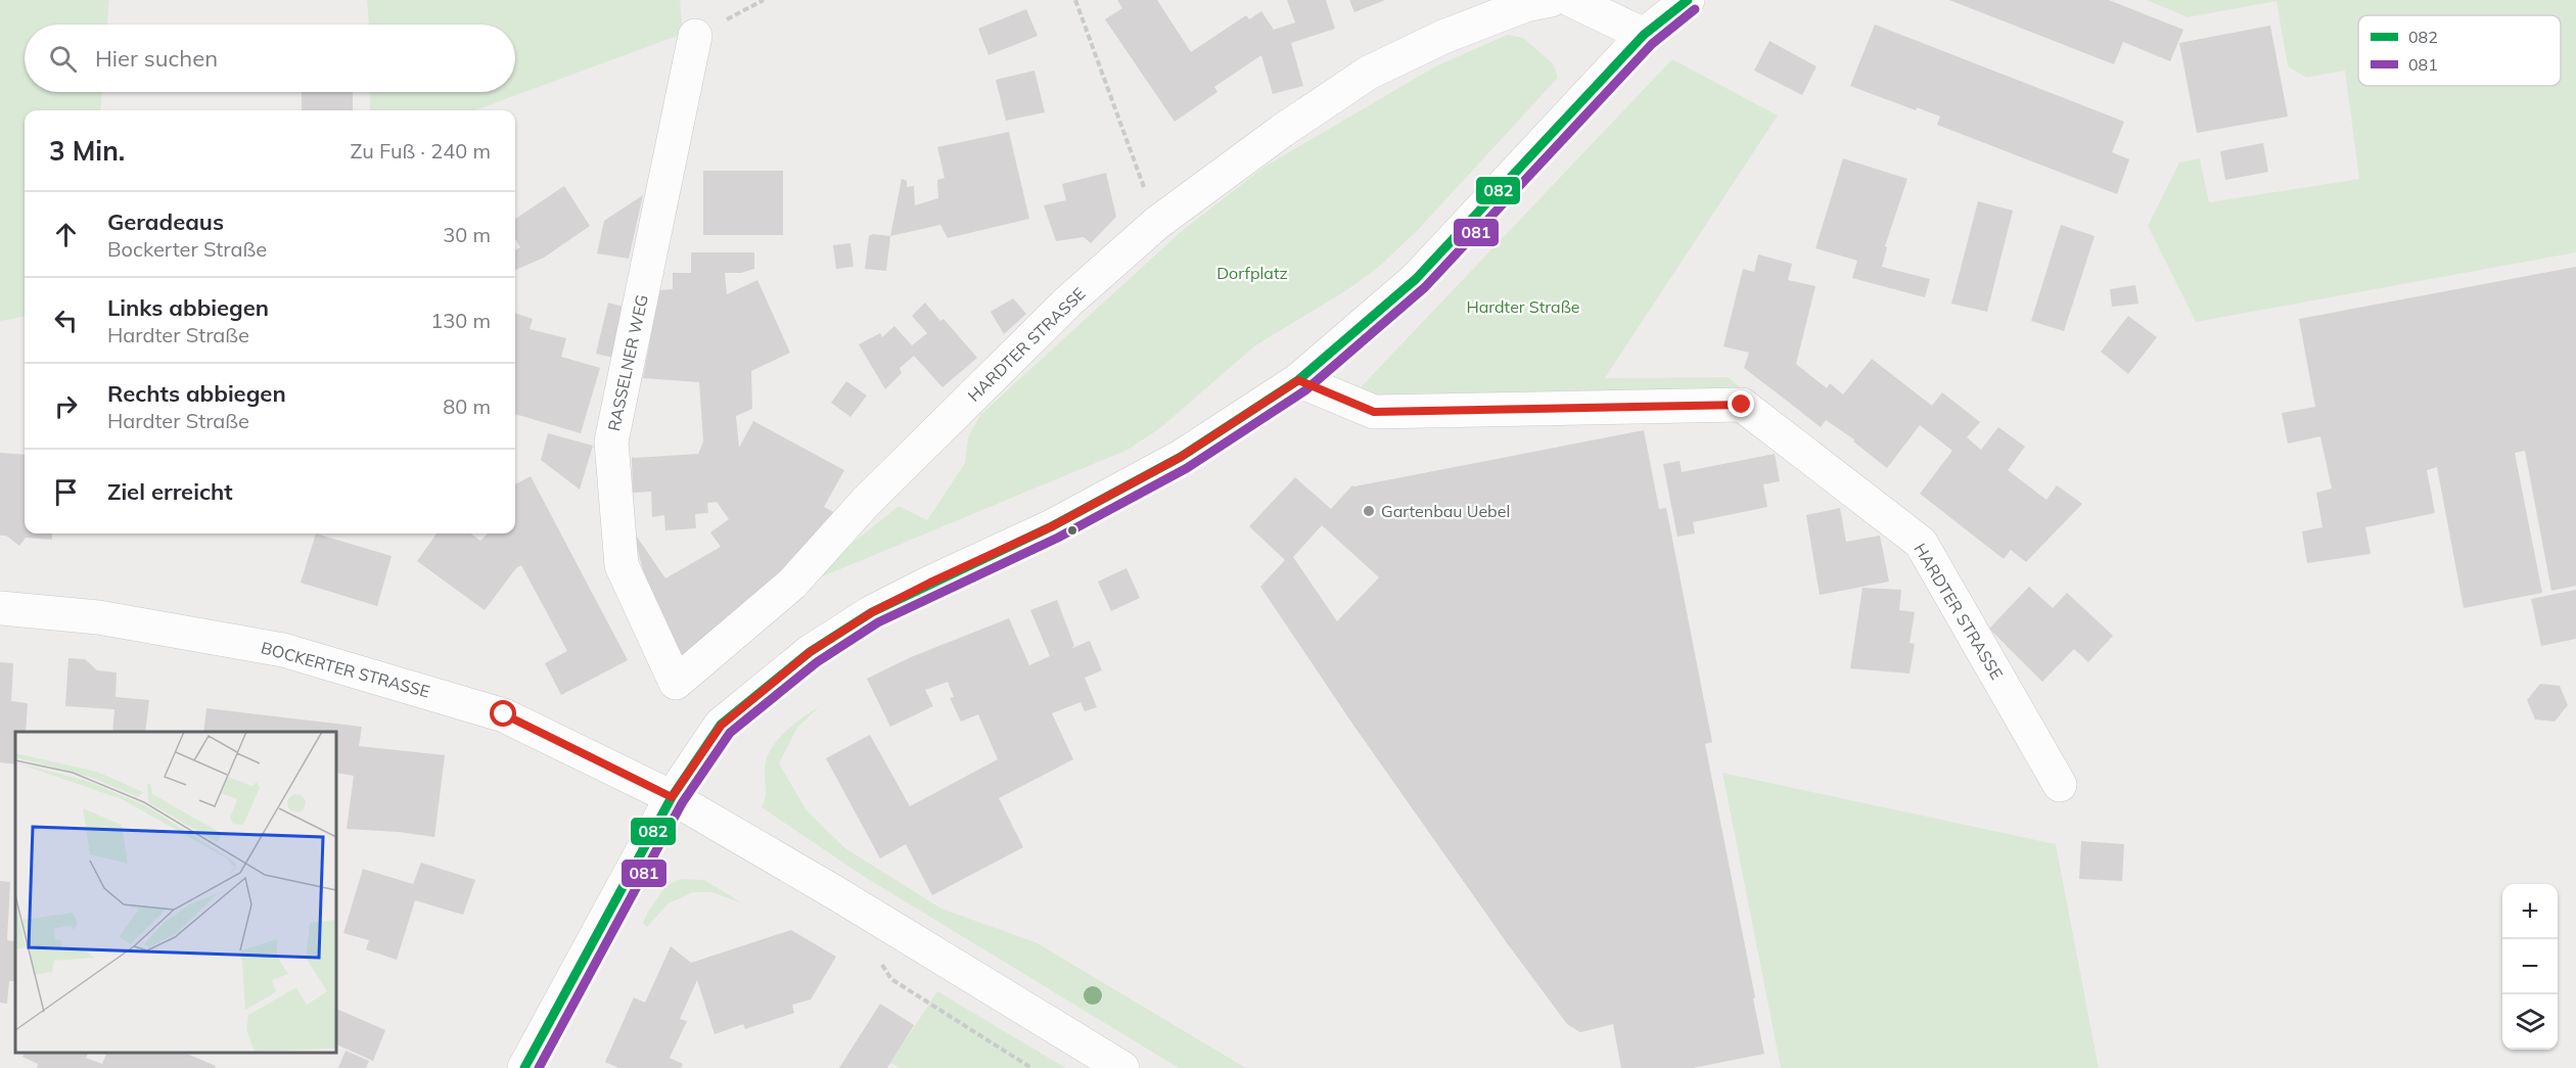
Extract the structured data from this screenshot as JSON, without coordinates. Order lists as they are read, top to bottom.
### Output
{
  "streets": {
    "street": ["HARDTER STRASSE", "RASSELNER WEG", "BOCKERTER STRASSE"]
  },
  "crossings": [
    ["HARDTER STRASSE", "RASSELNER WEG"]
  ],
  "parks": ["Dorfplatz", "Hardter Straße"],
  "places": ["Gartenbau Uebel"],
  "lines": ["transit line 082", "transit line 081"],
  "legend": ["082", "081"],
  "page": {
    "search": "Hier suchen",
    "heading": ["3 Min.", "Zu Fuß · 240 m"],
    "list": [
      ["Geradeaus", "Bockerter Straße", "30 m"],
      ["Links abbiegen", "Hardter Straße", "130 m"],
      ["Rechts abbiegen", "Hardter Straße", "80 m"],
      "Ziel erreicht"
    ],
    "map_buttons": ["+", "−"]
  }
}
